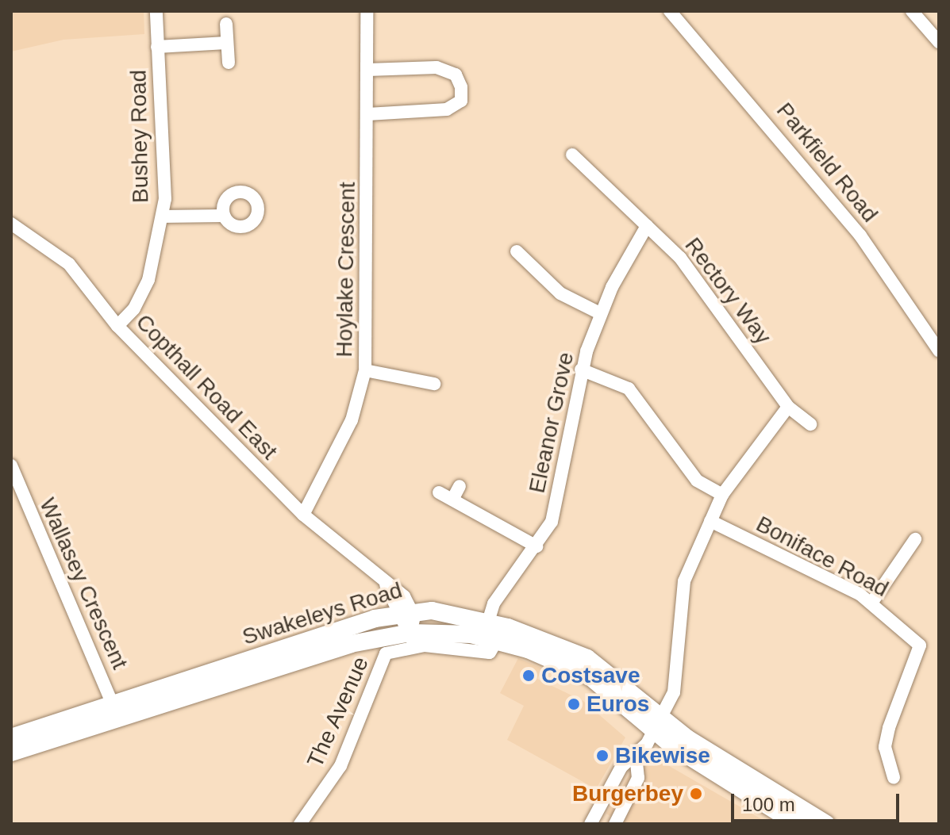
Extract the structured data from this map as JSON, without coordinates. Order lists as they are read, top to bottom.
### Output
{
  "streets": {
    "main road": ["Swakeleys Road"],
    "street": [
      "Bushey Road",
      "Parkfield Road",
      "Hoylake Crescent",
      "Rectory Way",
      "Copthall Road East",
      "Eleanor Grove",
      "Boniface Road",
      "Wallasey Crescent",
      "The Avenue"
    ]
  },
  "crossings": [
    ["Bushey Road", "Copthall Road East"],
    ["Hoylake Crescent", "Copthall Road East"],
    ["Rectory Way", "Eleanor Grove"],
    ["Copthall Road East", "Swakeleys Road"],
    ["Copthall Road East", "The Avenue"],
    ["Eleanor Grove", "Swakeleys Road"],
    ["Wallasey Crescent", "Swakeleys Road"],
    ["Swakeleys Road", "The Avenue"]
  ],
  "places": [
    "Costsave",
    "Euros",
    "Bikewise",
    "Burgerbey"
  ],
  "scale_bar": "100 m"
}
